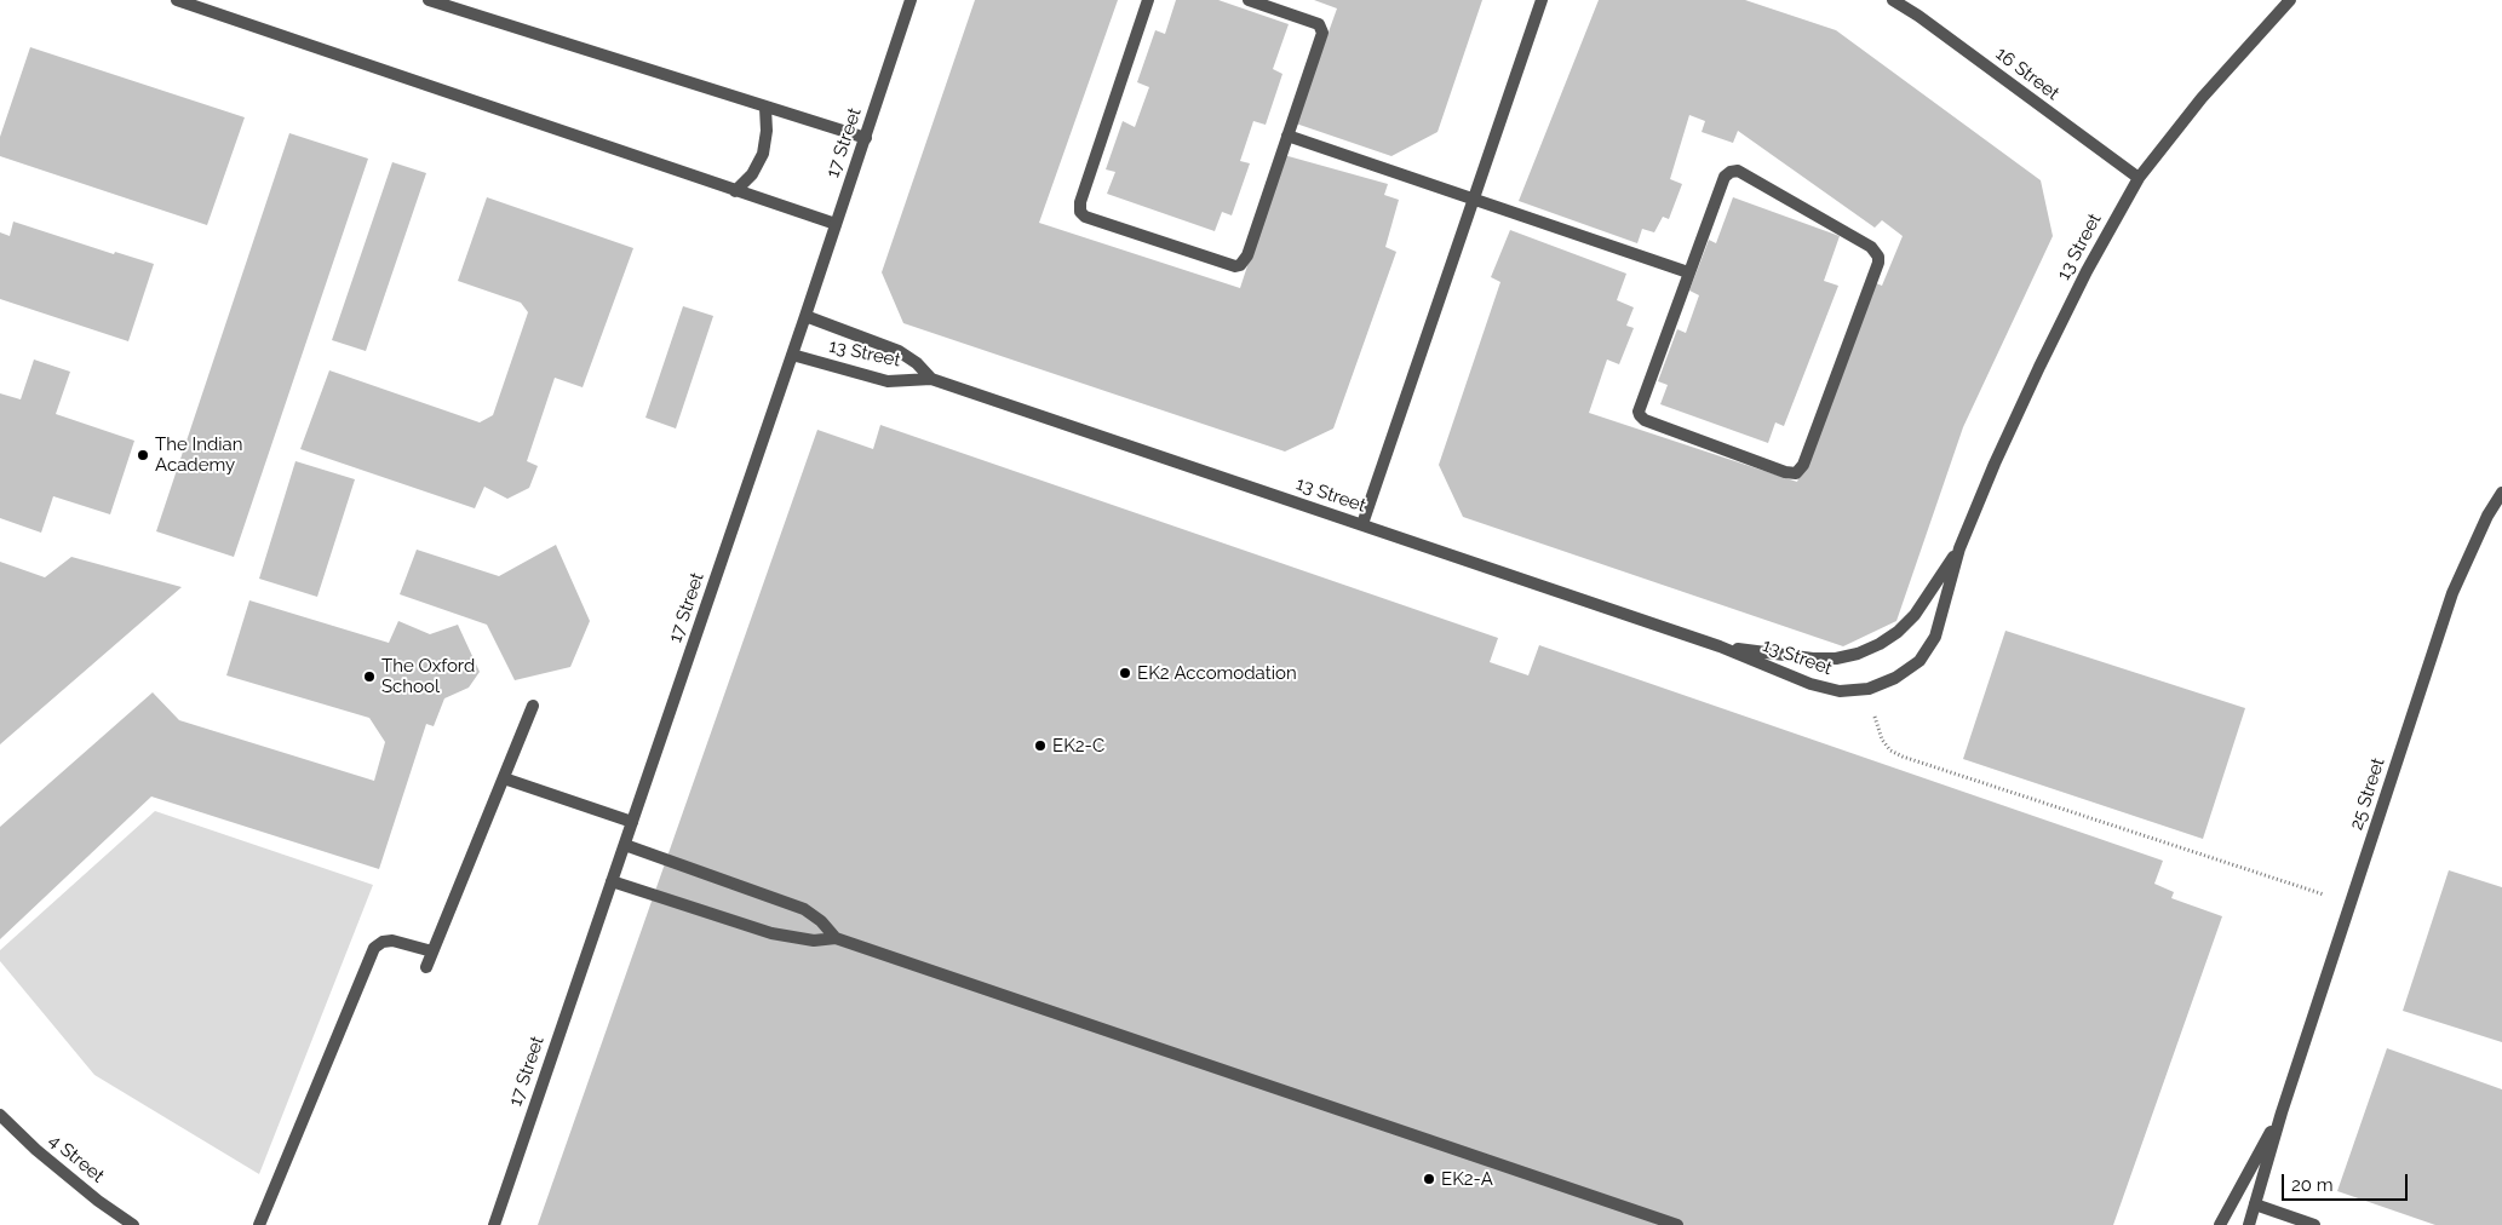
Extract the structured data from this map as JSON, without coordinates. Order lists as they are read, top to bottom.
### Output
{
  "streets": {
    "street": [
      "16 Street",
      "17 Street",
      "13 Street",
      "25 Street",
      "4 Street"
    ]
  },
  "crossings": [
    ["16 Street", "13 Street"],
    ["17 Street", "13 Street"]
  ],
  "places": [
    "The Indian Academy",
    "EK2 Accomodation",
    "The Oxford School",
    "EK2-C",
    "EK2-A"
  ],
  "scale_bar": "20 m"
}
